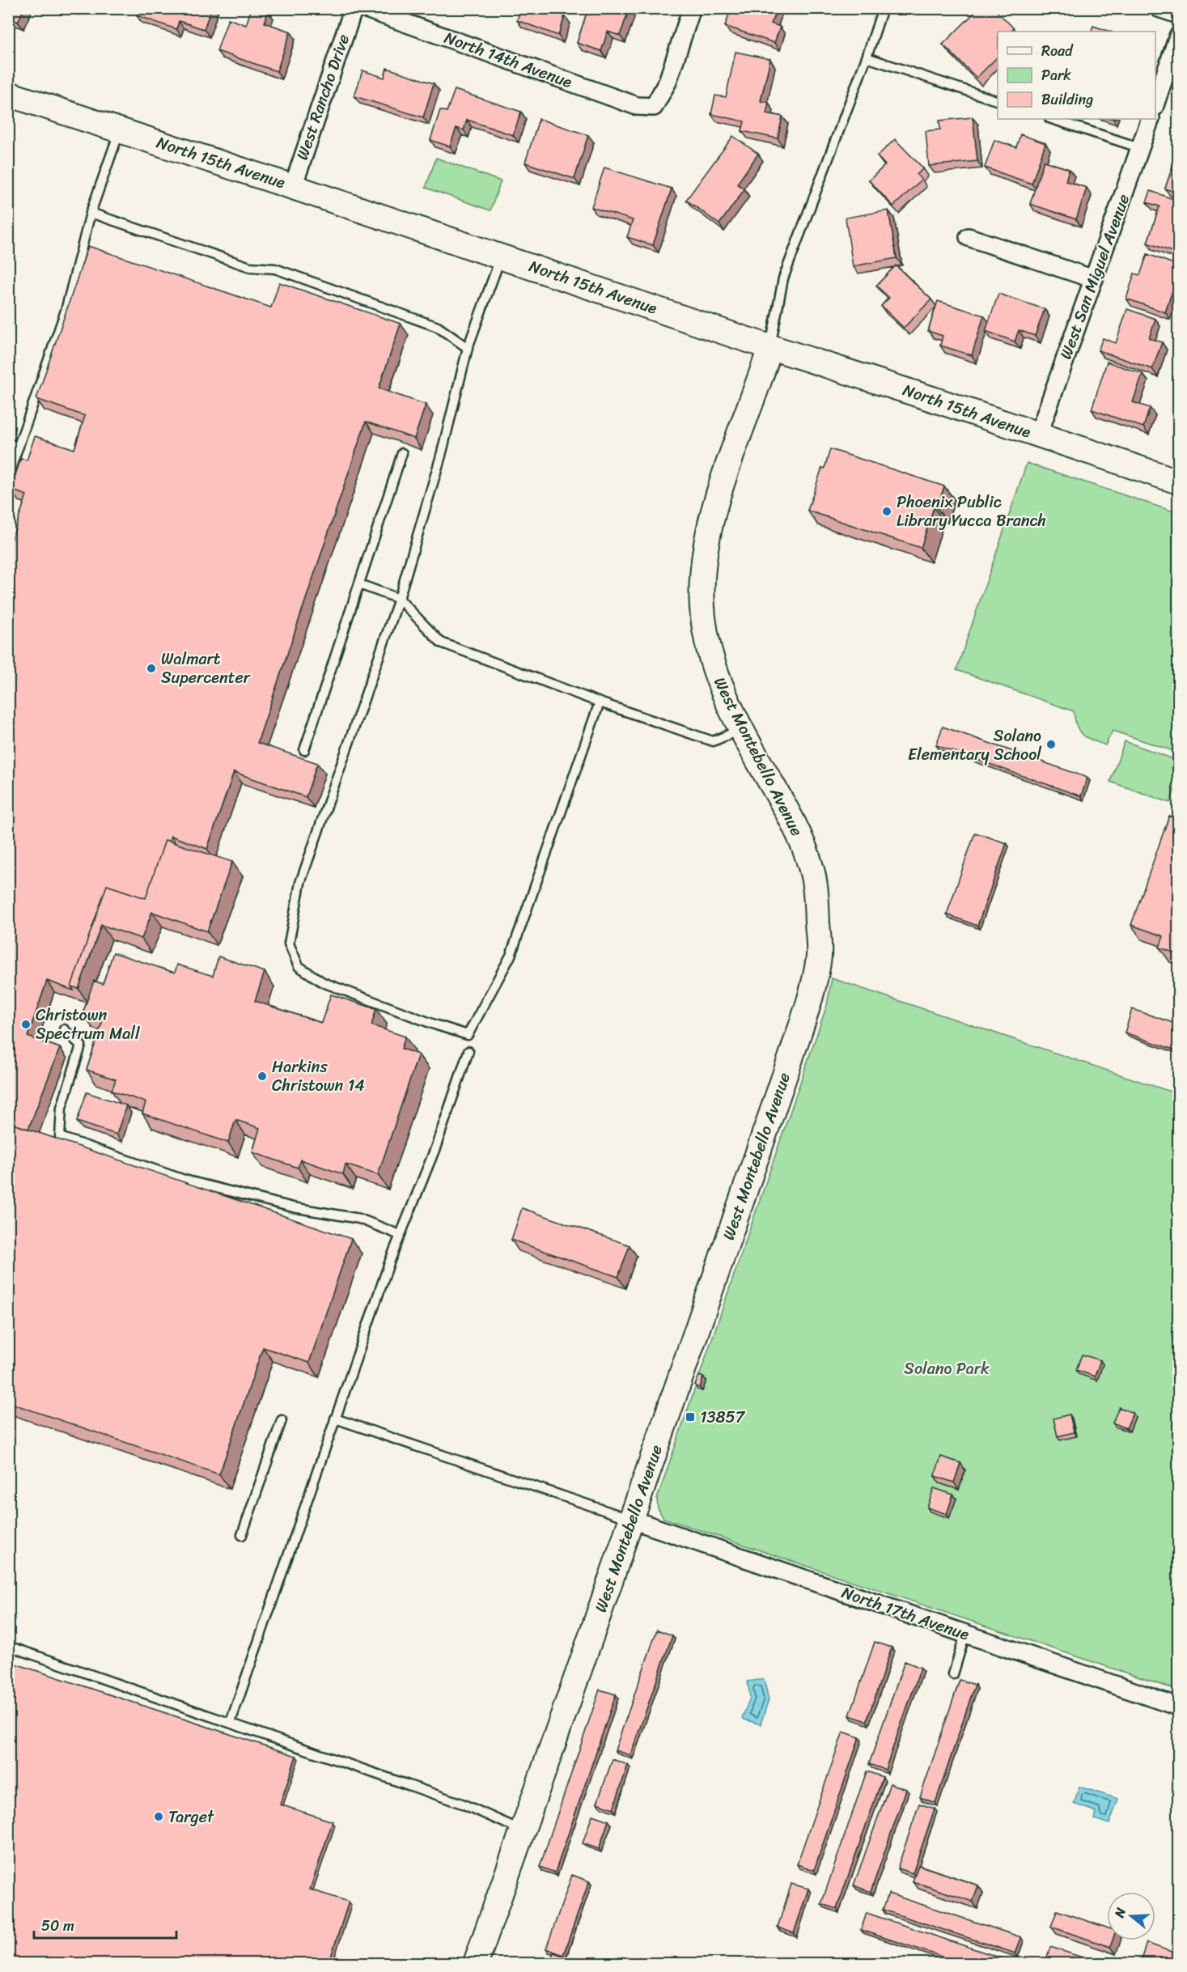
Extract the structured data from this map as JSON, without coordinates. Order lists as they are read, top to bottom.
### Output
{
  "streets": {
    "street": [
      "North 14th Avenue",
      "West Rancho Drive",
      "North 15th Avenue",
      "West San Miguel Avenue",
      "West Montebello Avenue",
      "North 17th Avenue"
    ]
  },
  "crossings": [
    ["West Rancho Drive", "North 15th Avenue"],
    ["North 15th Avenue", "West San Miguel Avenue"],
    ["North 15th Avenue", "West Montebello Avenue"],
    ["West Montebello Avenue", "North 17th Avenue"]
  ],
  "parks": ["Solano Park"],
  "places": {
    "other": [
      "Phoenix Public Library Yucca Branch",
      "Walmart Supercenter",
      "Solano Elementary School",
      "Christown Spectrum Mall",
      "Harkins Christown 14",
      "Target"
    ],
    "transit": ["13857"]
  },
  "legend": ["Road", "Park", "Building"],
  "scale_bar": "50 m",
  "north": "left"
}
